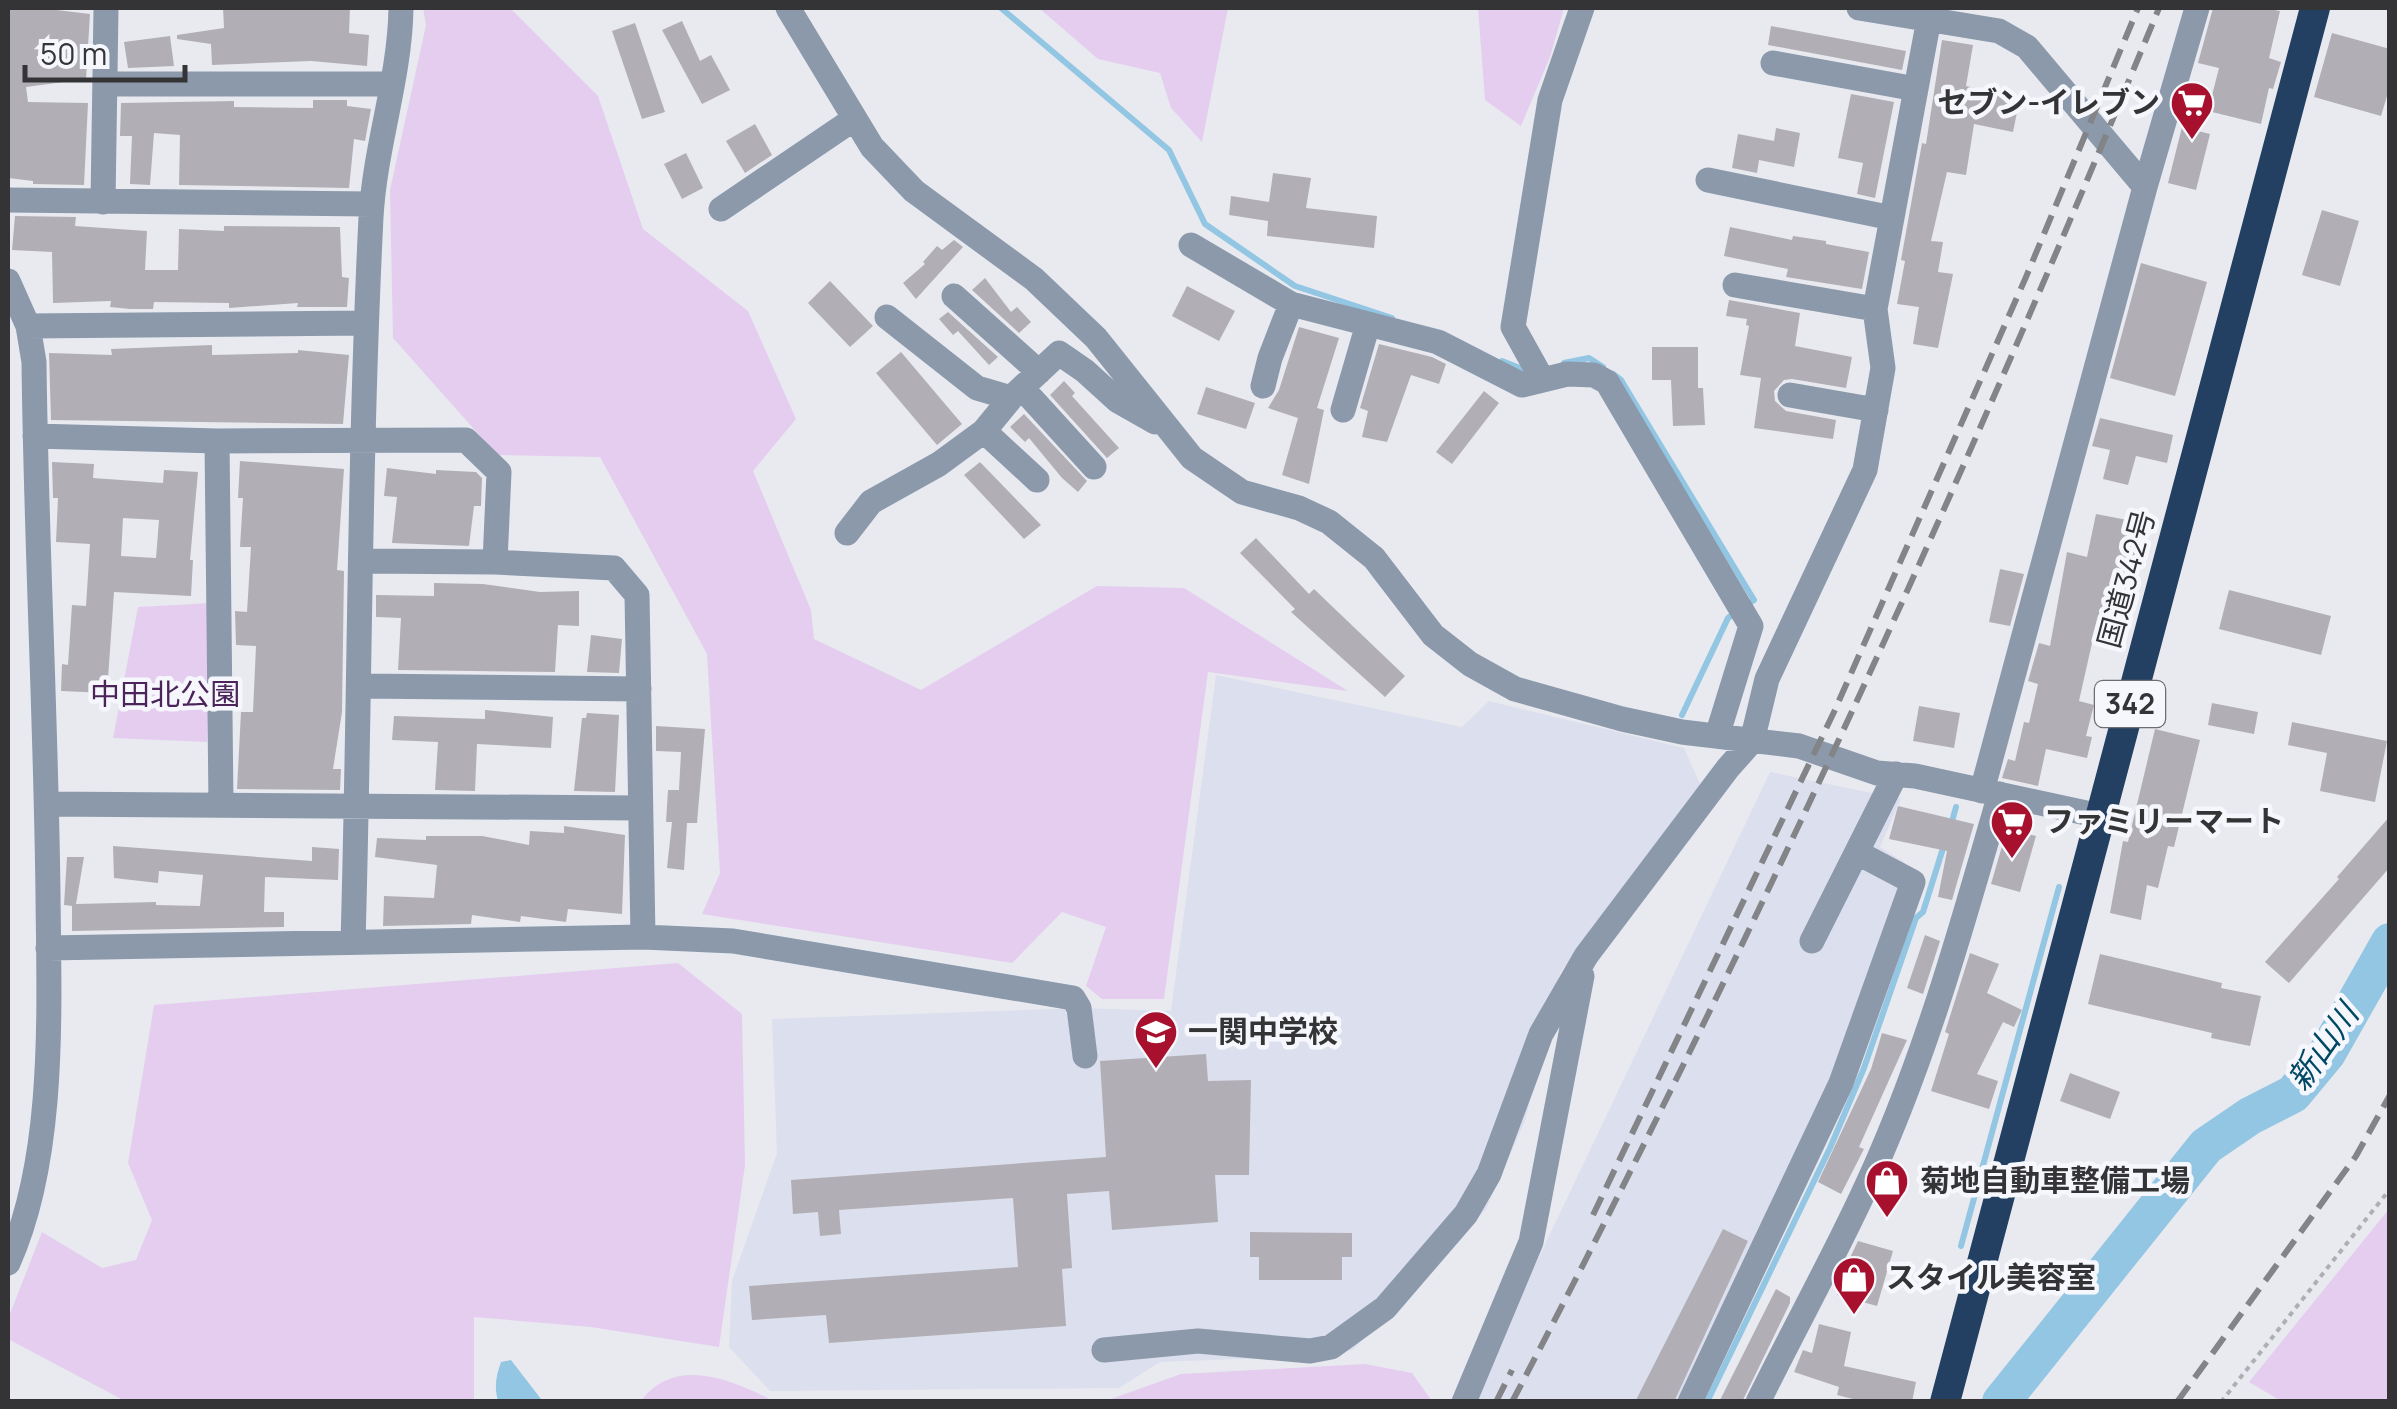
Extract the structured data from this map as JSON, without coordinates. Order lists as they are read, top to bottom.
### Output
{
  "streets": {
    "highway": ["国道342号", "342"]
  },
  "water": ["新山川"],
  "parks": ["中田北公園"],
  "places": {
    "supermarket": ["セブン-イレブン", "ファミリーマート"],
    "school or university": ["一関中学校"],
    "shop": ["菊地自動車整備工場", "スタイル美容室"]
  },
  "scale_bar": "50 m"
}
